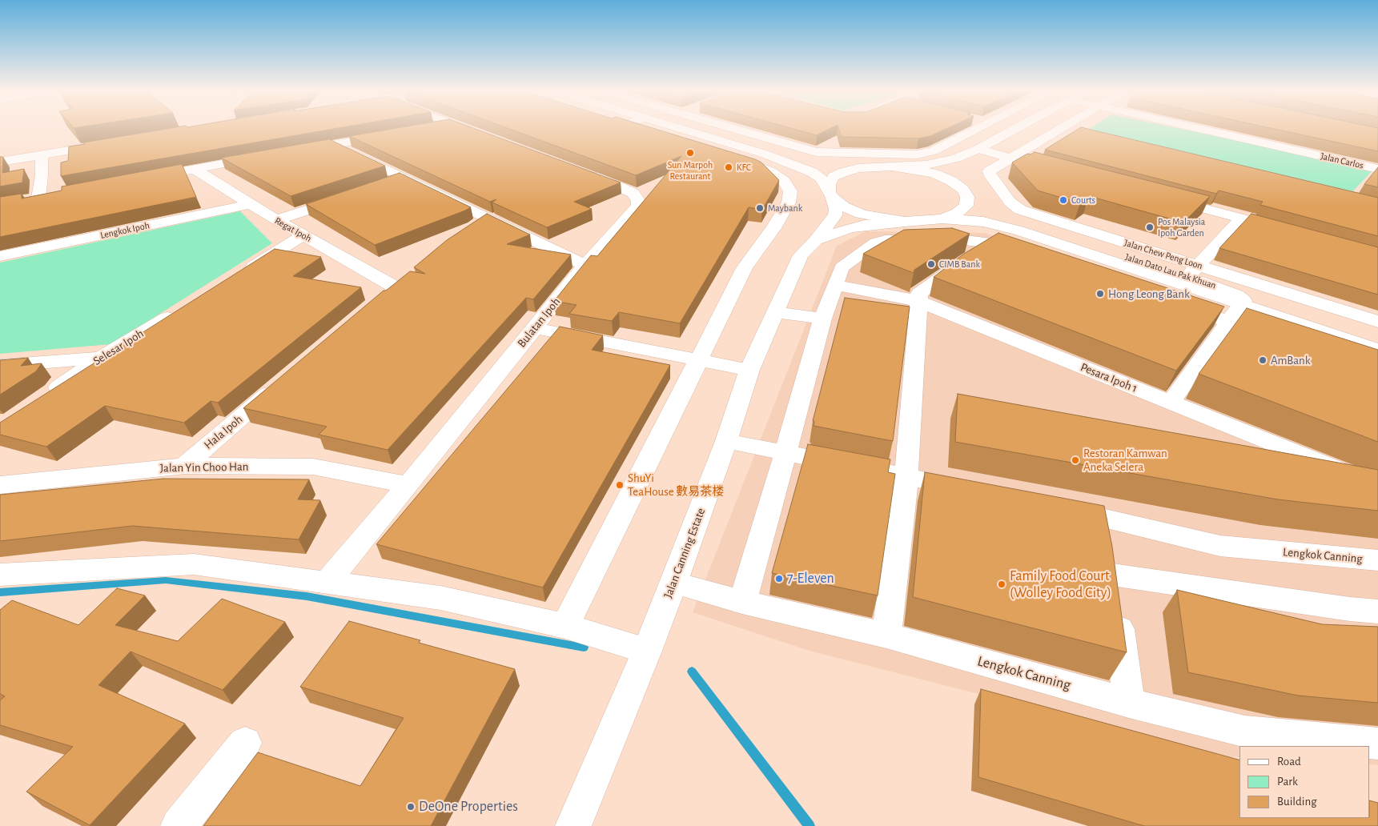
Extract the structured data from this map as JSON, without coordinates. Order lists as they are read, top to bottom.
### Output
{
  "streets": {
    "street": [
      "Jalan Carlos",
      "Regat Ipoh",
      "Lengkok Ipoh",
      "Jalan Chew Peng Loon",
      "Jalan Dato Lau Pak Khuan",
      "Bulatan Ipoh",
      "Selesar Ipoh",
      "Pesara Ipoh 1",
      "Hala Ipoh",
      "Jalan Yin Choo Han",
      "Jalan Canning Estate",
      "Lengkok Canning"
    ]
  },
  "crossings": [
    ["Regat Ipoh", "Lengkok Ipoh"],
    ["Jalan Chew Peng Loon", "Jalan Dato Lau Pak Khuan"],
    ["Bulatan Ipoh", "Jalan Yin Choo Han"],
    ["Hala Ipoh", "Jalan Yin Choo Han"],
    ["Jalan Canning Estate", "Lengkok Canning"]
  ],
  "places": [
    "Sun Marpoh Restaurant",
    "KFC",
    "Courts",
    "Maybank",
    "Pos Malaysia Ipoh Garden",
    "CIMB Bank",
    "Hong Leong Bank",
    "AmBank",
    "Restoran Kamwan Aneka Selera",
    "ShuYi TeaHouse 數易茶楼",
    "7-Eleven",
    "Family Food Court (Wolley Food City)",
    "DeOne Properties"
  ],
  "legend": ["Road", "Park", "Building"]
}
